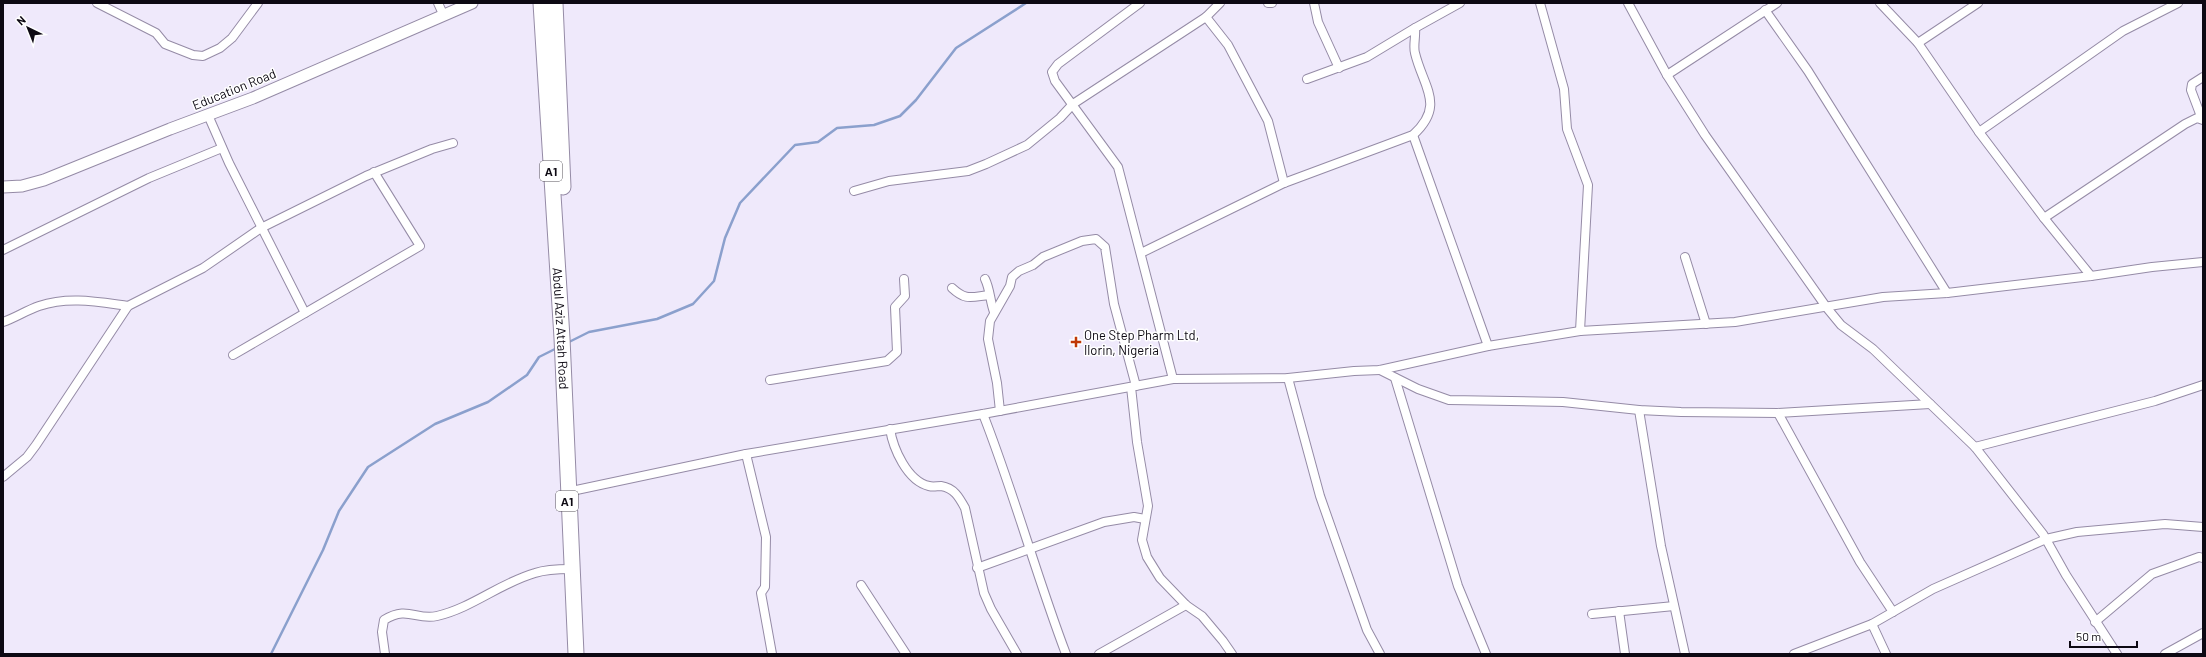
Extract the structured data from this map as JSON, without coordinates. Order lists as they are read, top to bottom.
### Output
{
  "streets": {
    "highway": ["A1", "Abdul Aziz Attah Road"],
    "street": ["Education Road"]
  },
  "places": {
    "health": ["One Step Pharm Ltd, Ilorin, Nigeria"]
  },
  "scale_bar": "50 m",
  "north": "top left"
}
